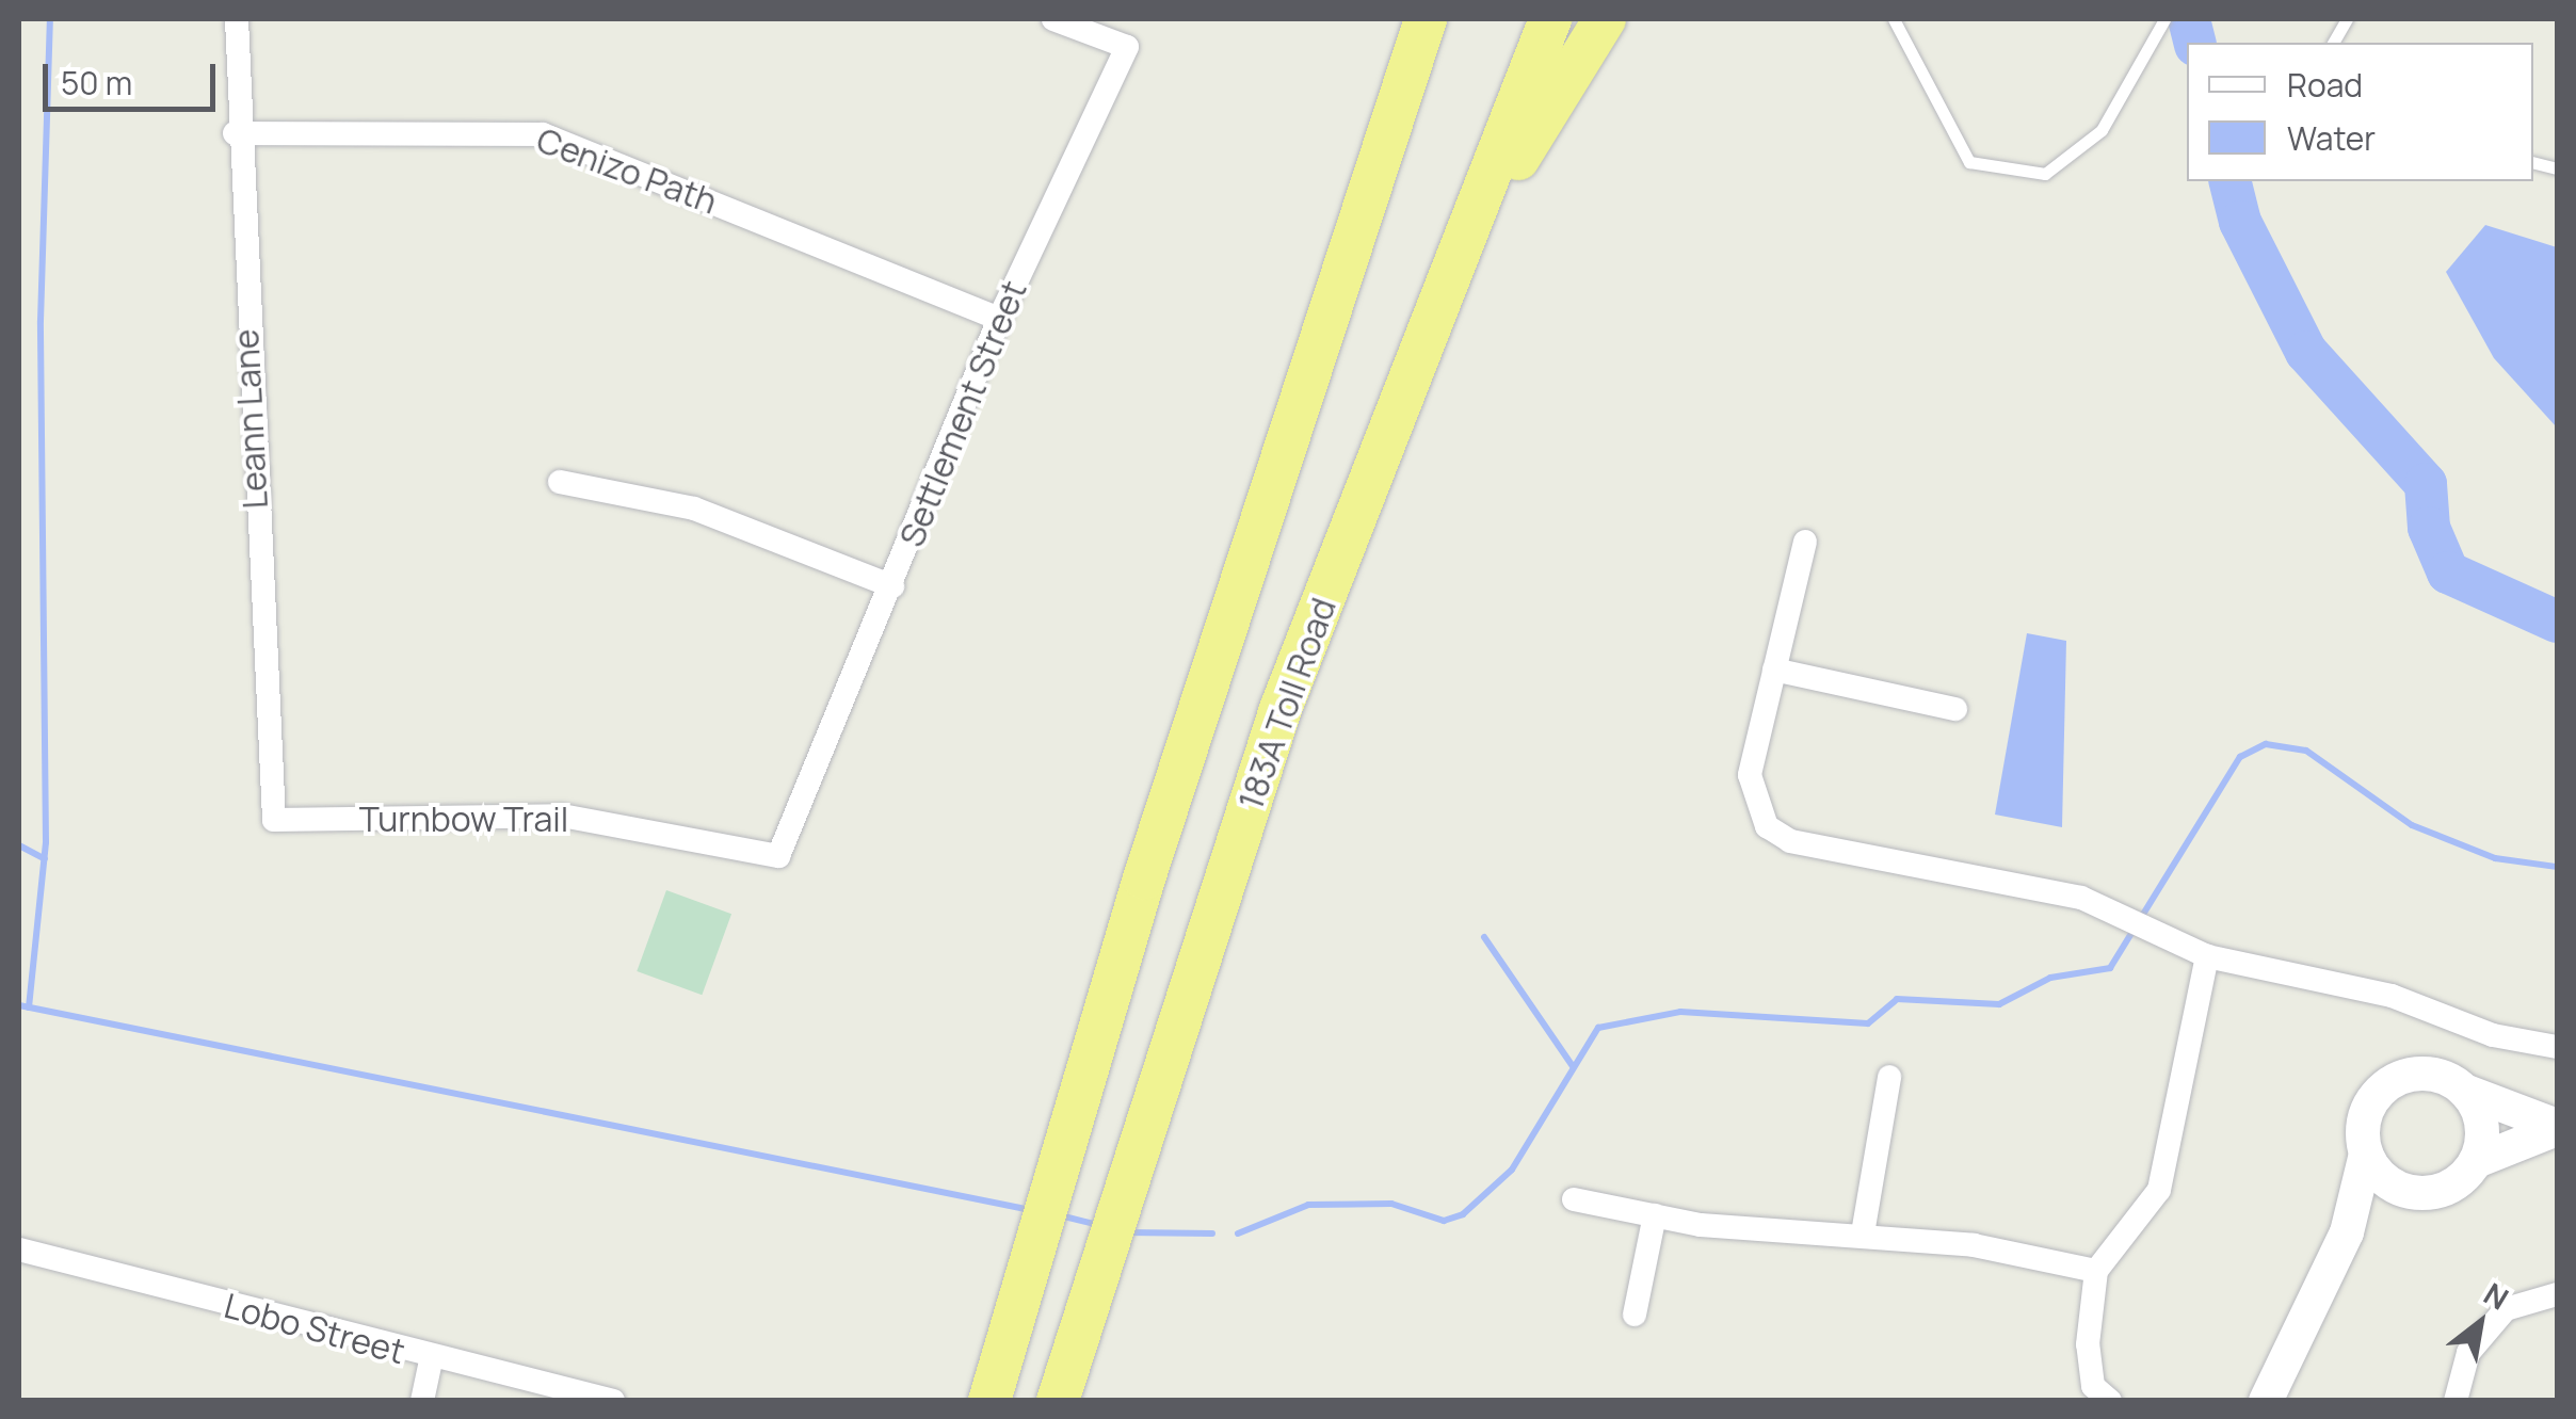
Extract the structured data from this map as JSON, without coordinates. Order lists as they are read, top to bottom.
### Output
{
  "streets": {
    "highway": ["183A Toll Road"],
    "street": [
      "Cenizo Path",
      "Settlement Street",
      "Leann Lane",
      "Turnbow Trail",
      "Lobo Street"
    ]
  },
  "crossings": [
    ["Cenizo Path", "Settlement Street"],
    ["Cenizo Path", "Leann Lane"],
    ["Settlement Street", "Turnbow Trail"],
    ["Leann Lane", "Turnbow Trail"]
  ],
  "legend": ["Road", "Water"],
  "scale_bar": "50 m",
  "north": "top right"
}
